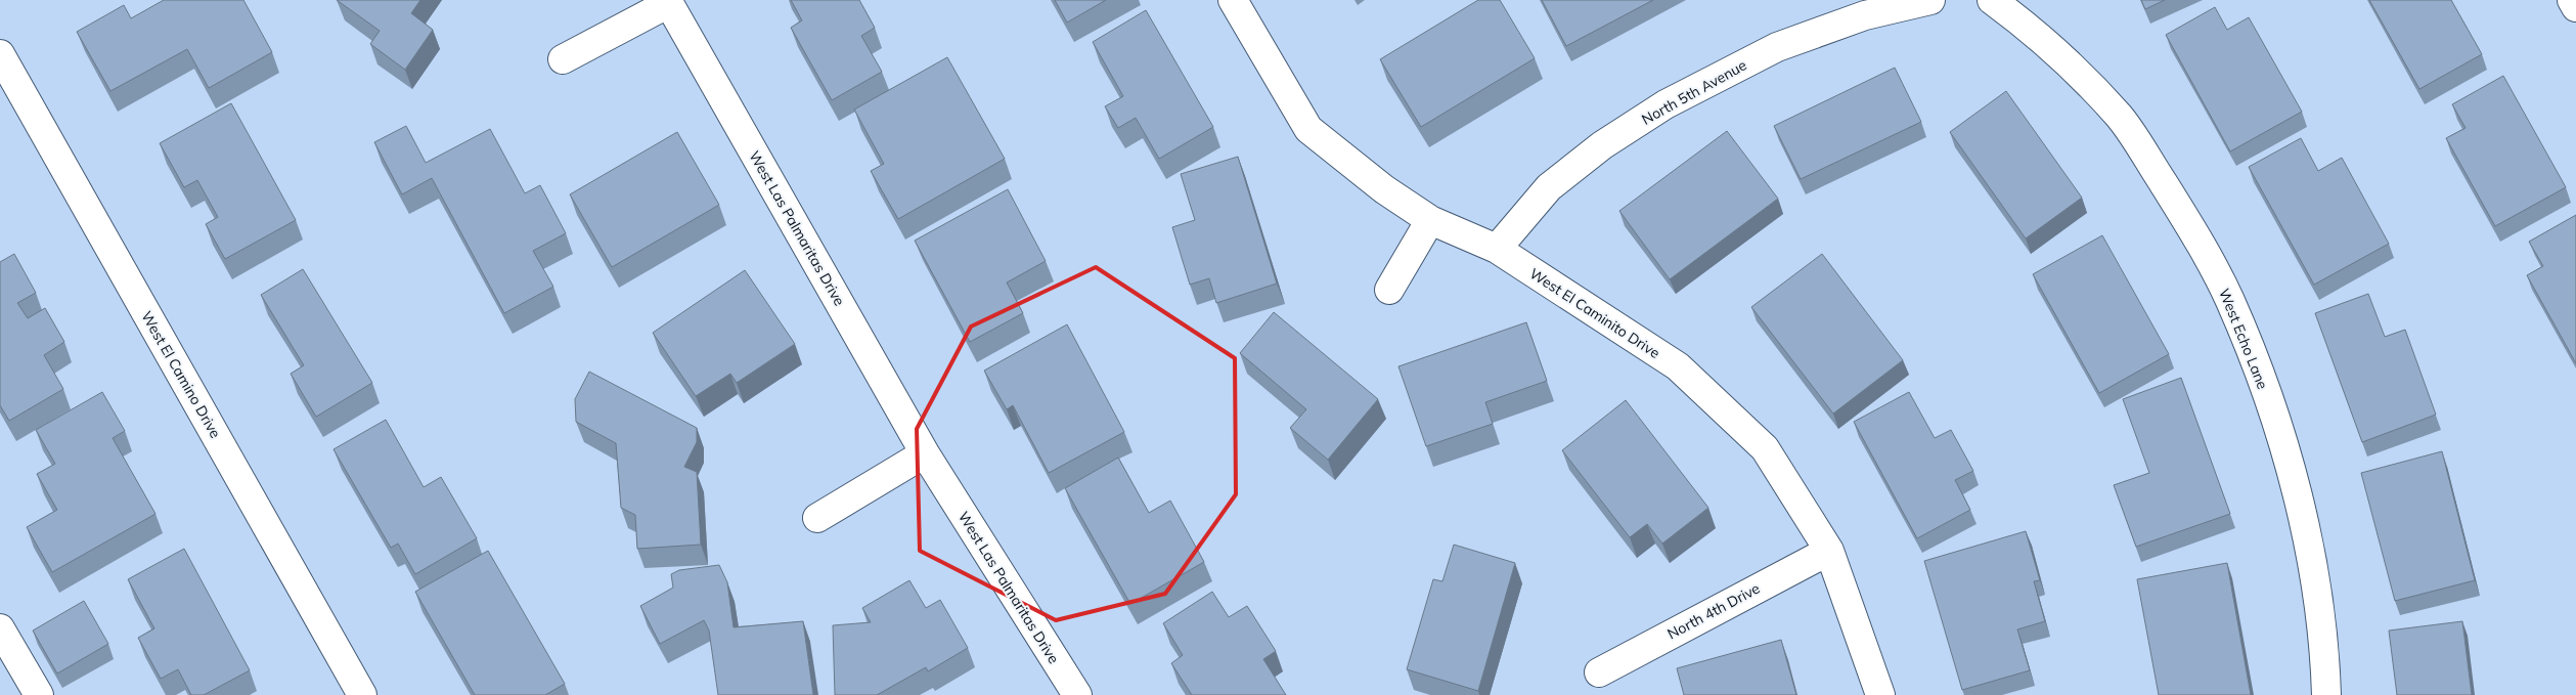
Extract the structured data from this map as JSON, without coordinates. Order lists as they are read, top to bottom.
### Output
{
  "streets": {
    "street": [
      "North 5th Avenue",
      "West Las Palmaritas Drive",
      "West El Caminito Drive",
      "West Echo Lane",
      "West El Camino Drive",
      "North 4th Drive"
    ]
  },
  "crossings": [
    ["North 5th Avenue", "West El Caminito Drive"],
    ["West El Caminito Drive", "North 4th Drive"]
  ]
}
